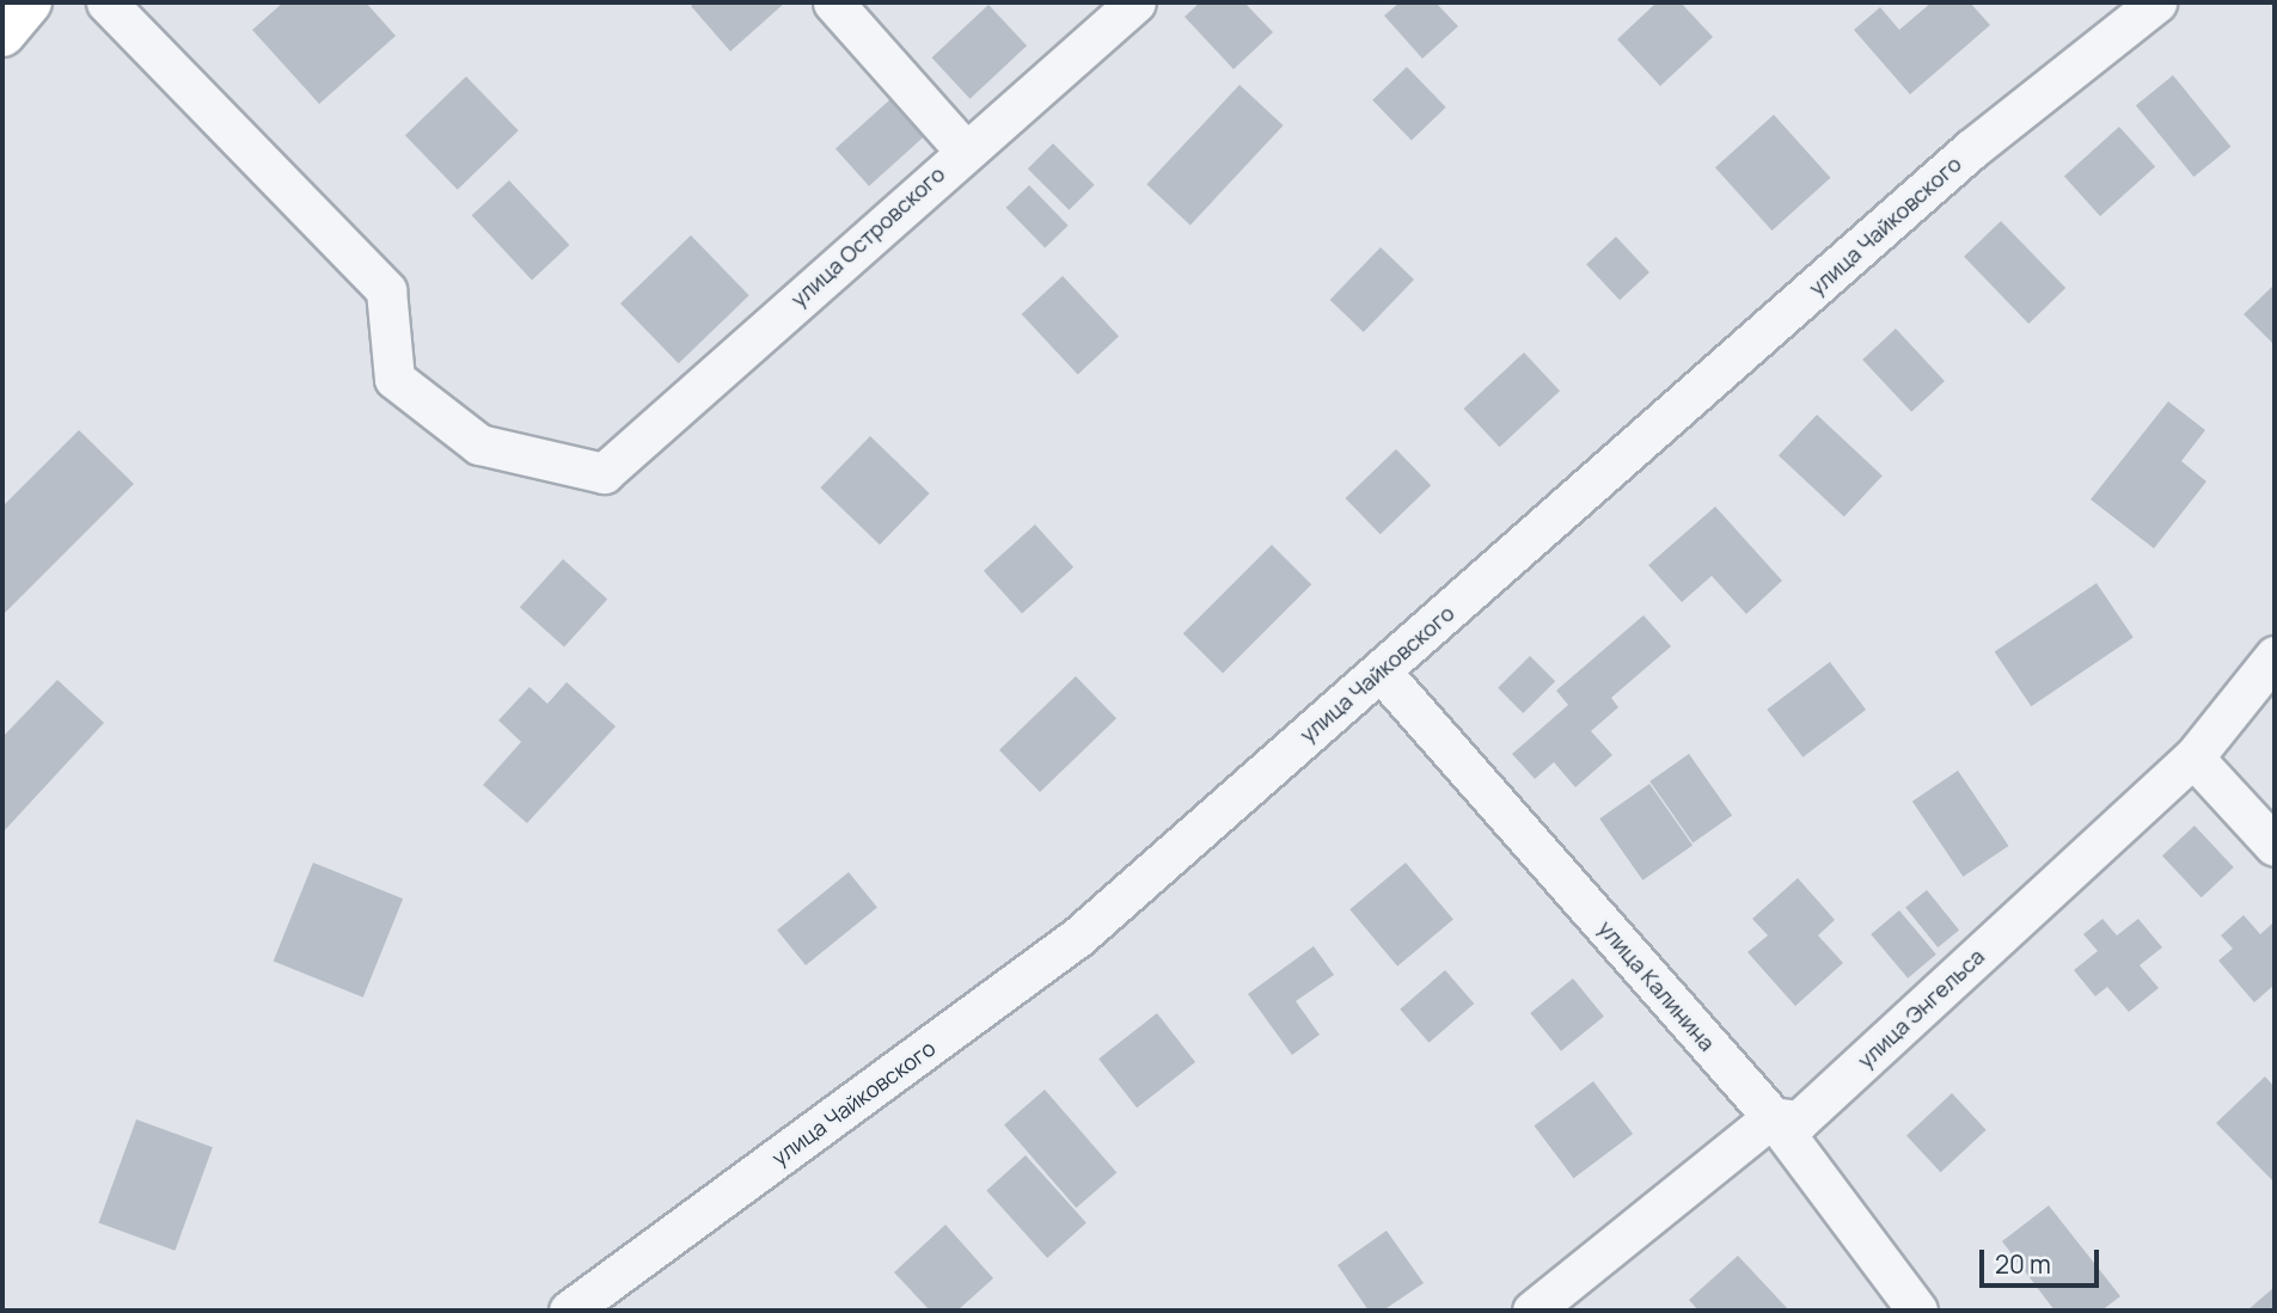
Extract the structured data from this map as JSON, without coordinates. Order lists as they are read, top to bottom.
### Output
{
  "streets": {
    "street": [
      "улица Чайковского",
      "улица Островского",
      "улица Калинина",
      "улица Энгельса"
    ]
  },
  "crossings": [
    ["улица Чайковского", "улица Калинина"],
    ["улица Калинина", "улица Энгельса"]
  ],
  "scale_bar": "20 m"
}
